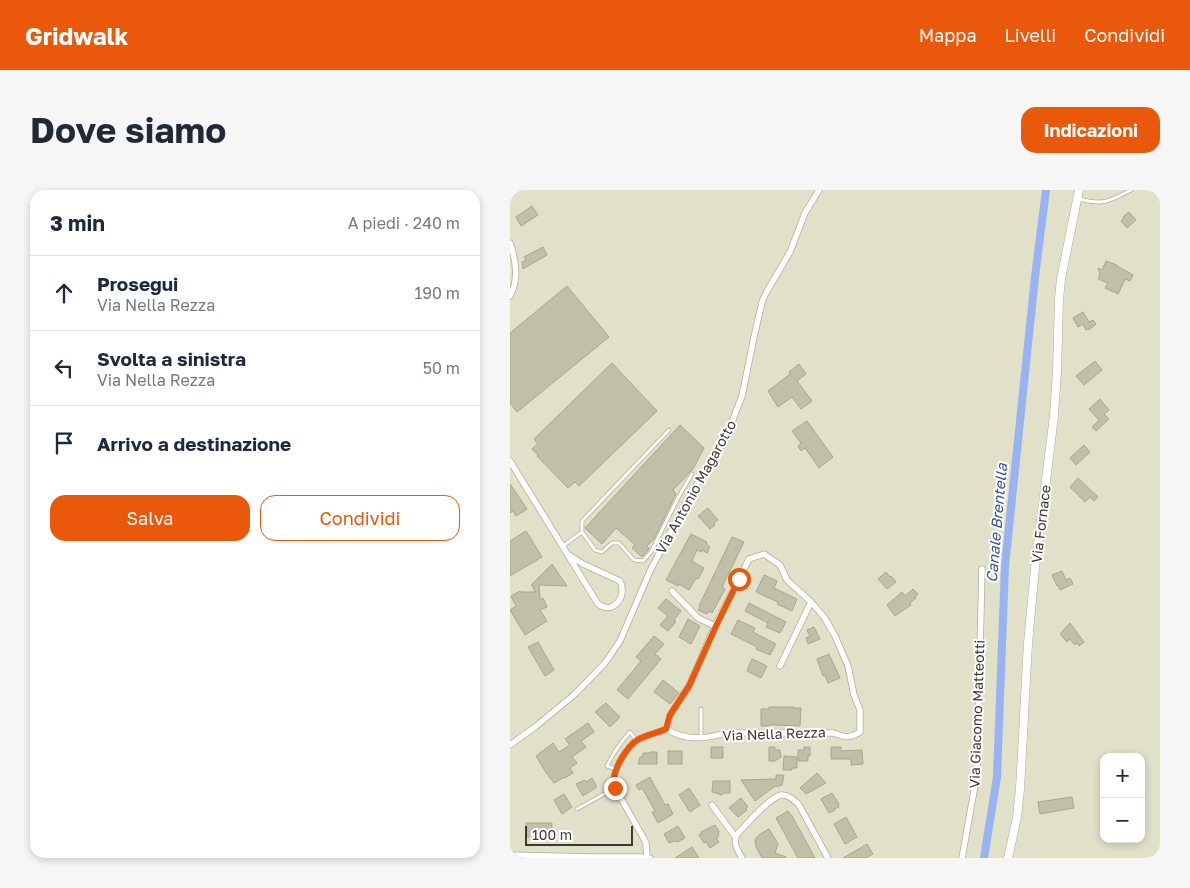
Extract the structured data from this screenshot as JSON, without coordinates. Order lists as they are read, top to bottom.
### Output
{
  "streets": {
    "street": [
      "Via Antonio Magarotto",
      "Via Fornace",
      "Via Giacomo Matteotti",
      "Via Nella Rezza"
    ]
  },
  "water": ["Canale Brentella"],
  "scale_bar": "100 m",
  "page": {
    "header": "Gridwalk",
    "nav": ["Mappa", "Livelli", "Condividi"],
    "buttons": [
      "Indicazioni",
      ["Salva", "Condividi"]
    ],
    "title": "Dove siamo",
    "heading": ["3 min", "A piedi · 240 m"],
    "list": [
      ["Prosegui", "Via Nella Rezza", "190 m"],
      ["Svolta a sinistra", "Via Nella Rezza", "50 m"],
      "Arrivo a destinazione"
    ],
    "map_buttons": ["+", "−"],
    "scale": "100 m"
  }
}
